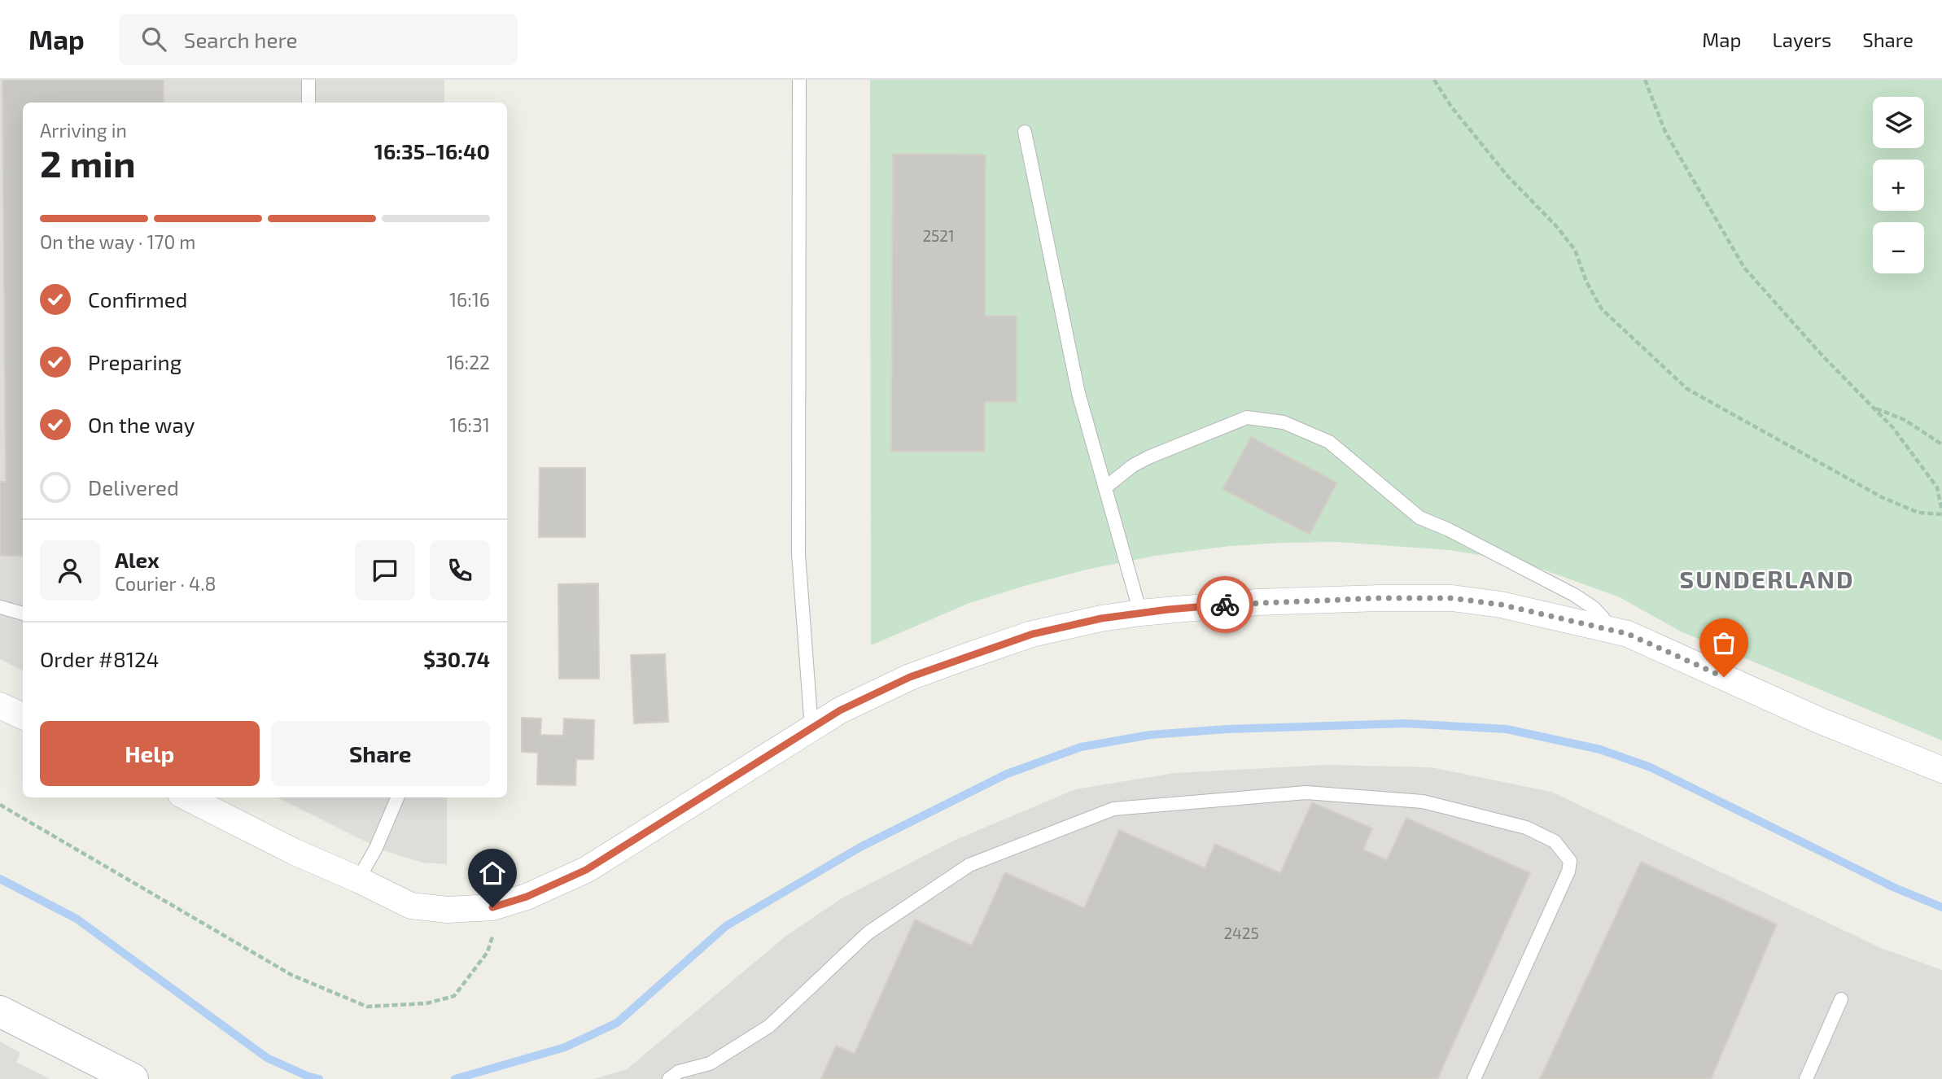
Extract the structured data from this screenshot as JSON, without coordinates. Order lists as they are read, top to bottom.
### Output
{
  "districts": ["SUNDERLAND"],
  "house_numbers": ["2521", "2425"],
  "page": {
    "header": "Map",
    "search": "Search here",
    "nav": ["Map", "Layers", "Share"],
    "map_buttons": ["+", "−"],
    "heading": ["2 min", "Arriving in", "16:35–16:40"],
    "panel": [
      "Alex",
      "Courier · 4.8",
      "Order #8124",
      "$30.74"
    ],
    "bar": "On the way · 170 m",
    "list": [
      ["Confirmed", "16:16"],
      ["Preparing", "16:22"],
      ["On the way", "16:31"],
      "Delivered"
    ],
    "buttons": ["Help", "Share"]
  }
}
